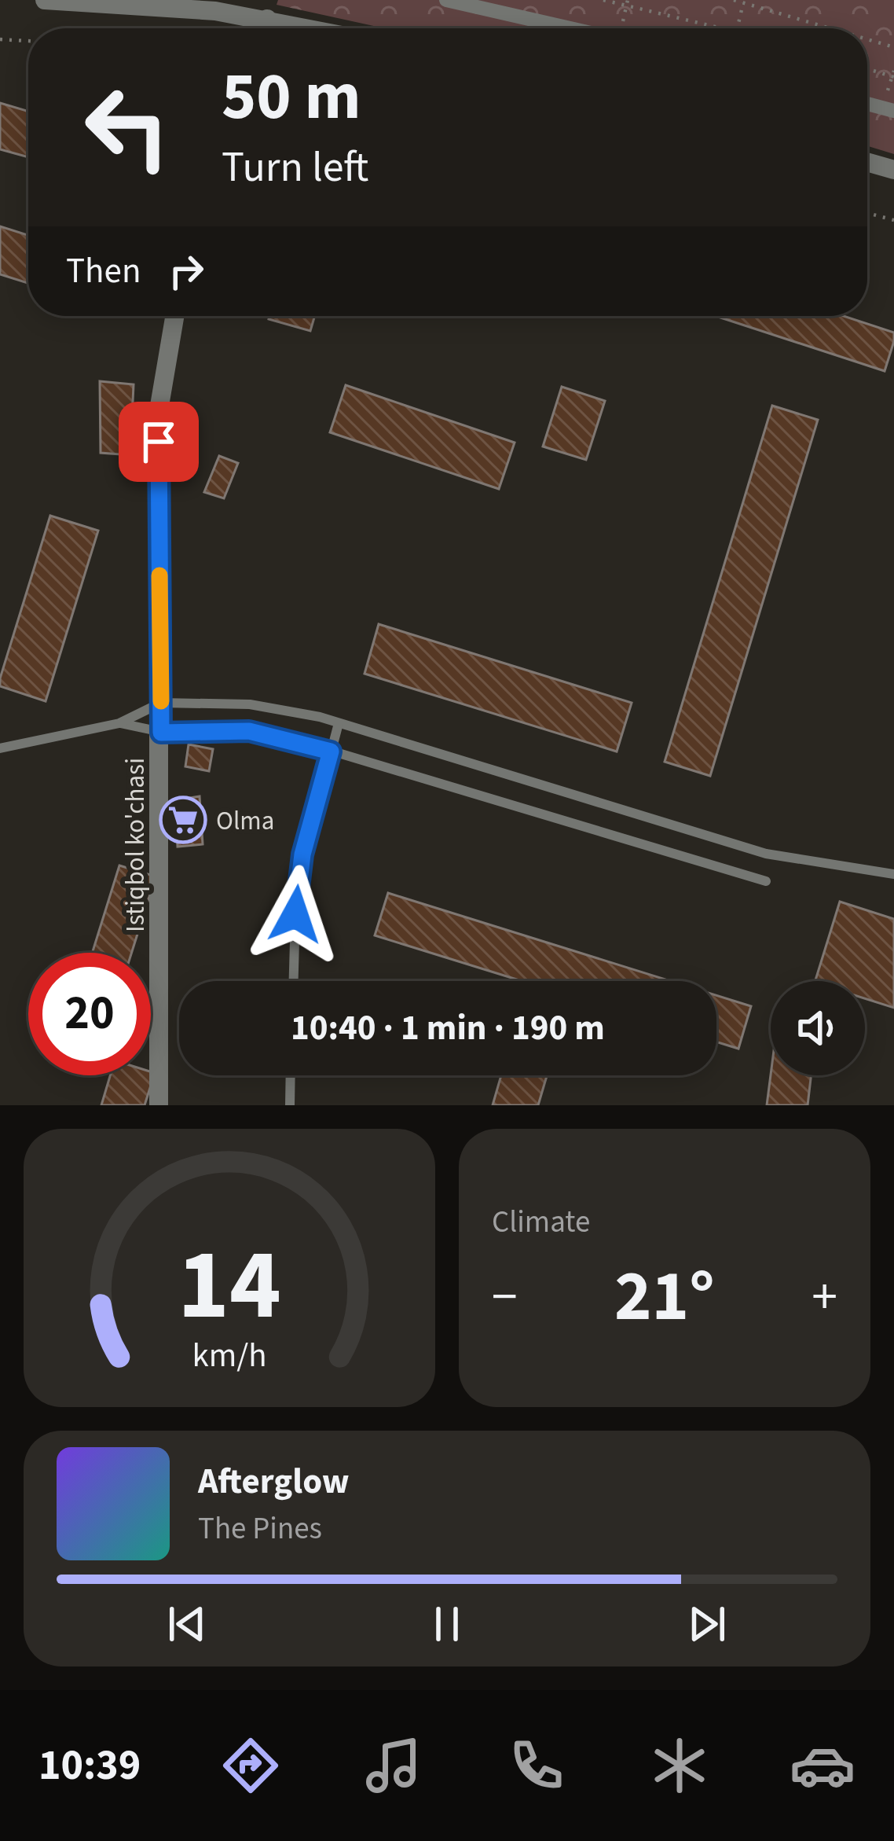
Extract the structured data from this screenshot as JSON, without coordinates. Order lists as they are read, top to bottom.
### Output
{
  "streets": {
    "street": ["Istiqbol ko'chasi"]
  },
  "places": {
    "supermarket": ["Olma"]
  },
  "page": {
    "turn": ["50 m", "Turn left"],
    "then": "Then",
    "limit": "20",
    "trip": "10:40 · 1 min · 190 m",
    "tile": "Climate",
    "heat": ["−", "21°", "+"],
    "song": ["Afterglow", "The Pines"],
    "tabs": "10:39",
    "gauge": ["14", "km/h"]
  }
}
